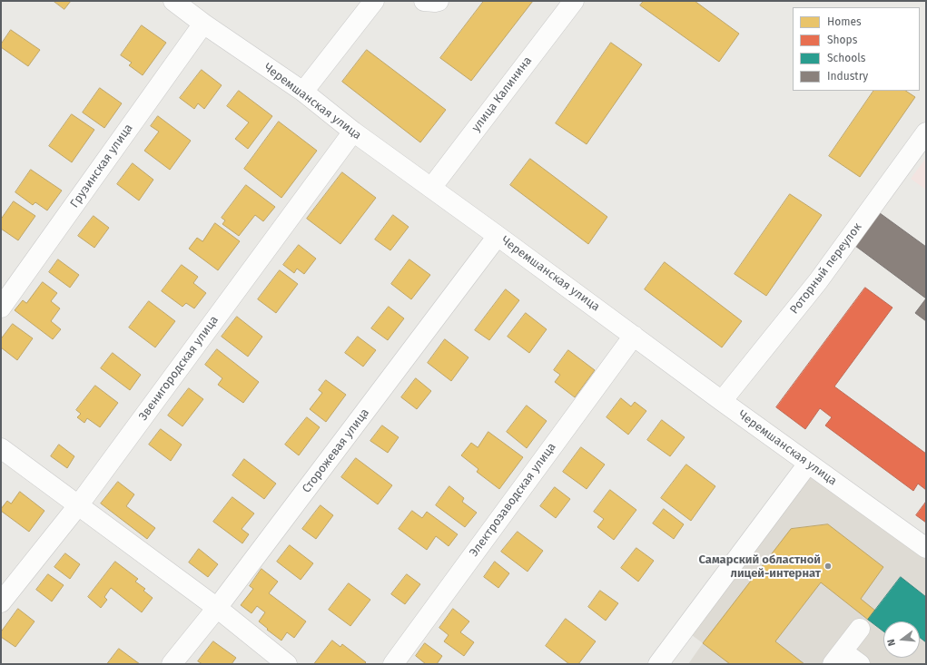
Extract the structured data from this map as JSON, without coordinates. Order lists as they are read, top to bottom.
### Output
{
  "streets": {
    "street": [
      "улица Калинина",
      "Черемшанская улица",
      "Грузинская улица",
      "Роторный переулок",
      "Звенигородская улица",
      "Сторожевая улица",
      "Электрозаводская улица"
    ]
  },
  "crossings": [
    ["улица Калинина", "Черемшанская улица"],
    ["Черемшанская улица", "Грузинская улица"],
    ["Черемшанская улица", "Роторный переулок"],
    ["Черемшанская улица", "Звенигородская улица"],
    ["Черемшанская улица", "Сторожевая улица"],
    ["Черемшанская улица", "Электрозаводская улица"]
  ],
  "places": ["Самарский областной лицей-интернат"],
  "legend": [
    "Homes",
    "Shops",
    "Schools",
    "Industry"
  ],
  "north": "left"
}
